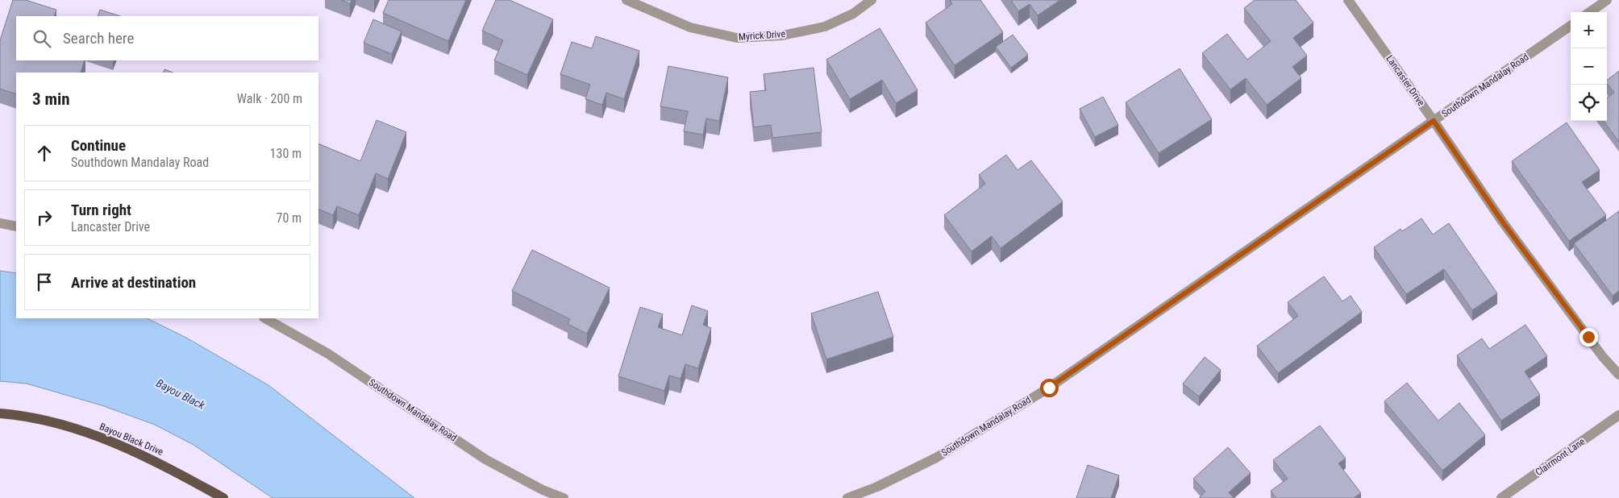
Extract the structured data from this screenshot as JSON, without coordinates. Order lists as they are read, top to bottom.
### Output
{
  "streets": {
    "main road": ["Bayou Black Drive"],
    "street": [
      "Myrick Drive",
      "Lancaster Drive",
      "Southdown Mandalay Road",
      "Clairmont Lane"
    ]
  },
  "crossings": [
    ["Lancaster Drive", "Southdown Mandalay Road"]
  ],
  "water": ["Bayou Black"],
  "page": {
    "map_buttons": ["+", "−"],
    "search": "Search here",
    "heading": ["3 min", "Walk · 200 m"],
    "list": [
      ["Continue", "Southdown Mandalay Road", "130 m"],
      ["Turn right", "Lancaster Drive", "70 m"],
      "Arrive at destination"
    ]
  }
}
